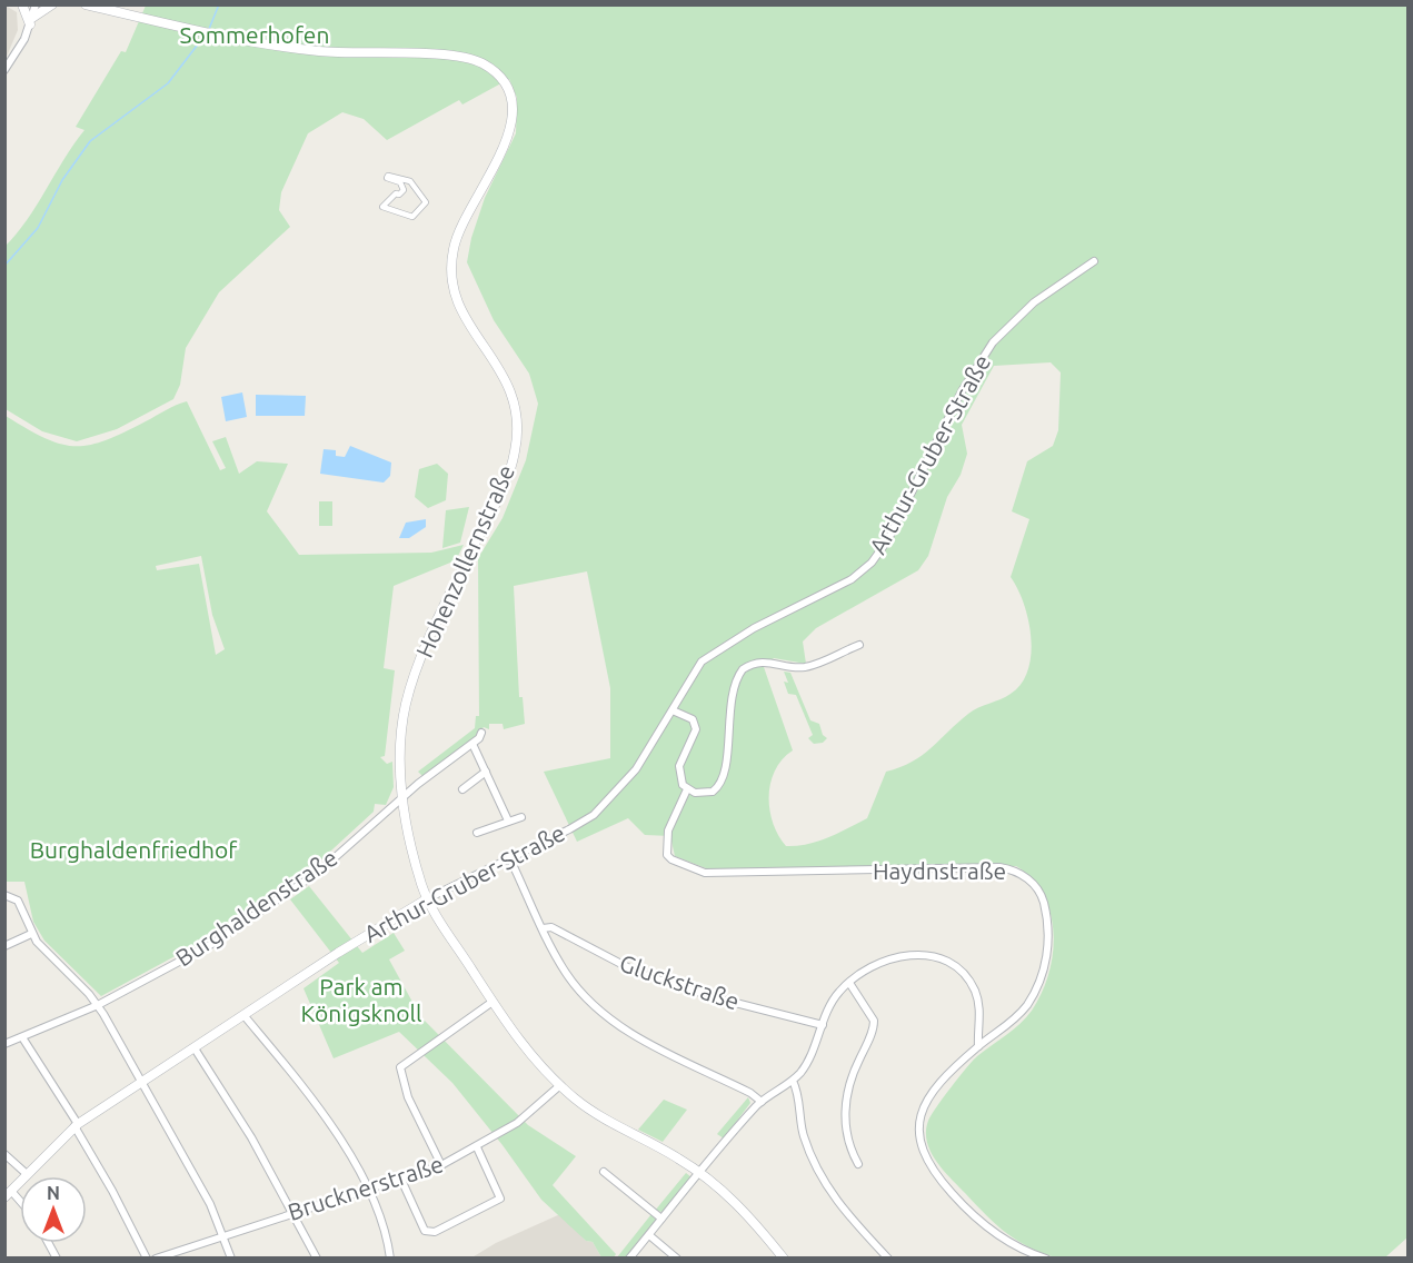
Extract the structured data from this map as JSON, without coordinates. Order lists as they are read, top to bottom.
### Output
{
  "streets": {
    "street": [
      "Arthur-Gruber-Straße",
      "Hohenzollernstraße",
      "Haydnstraße",
      "Burghaldenstraße",
      "Gluckstraße",
      "Brucknerstraße"
    ]
  },
  "crossings": [
    ["Arthur-Gruber-Straße", "Hohenzollernstraße"],
    ["Hohenzollernstraße", "Burghaldenstraße"],
    ["Hohenzollernstraße", "Brucknerstraße"]
  ],
  "parks": ["Sommerhofen", "Burghaldenfriedhof", "Park am Königsknoll"],
  "north": "top"
}
